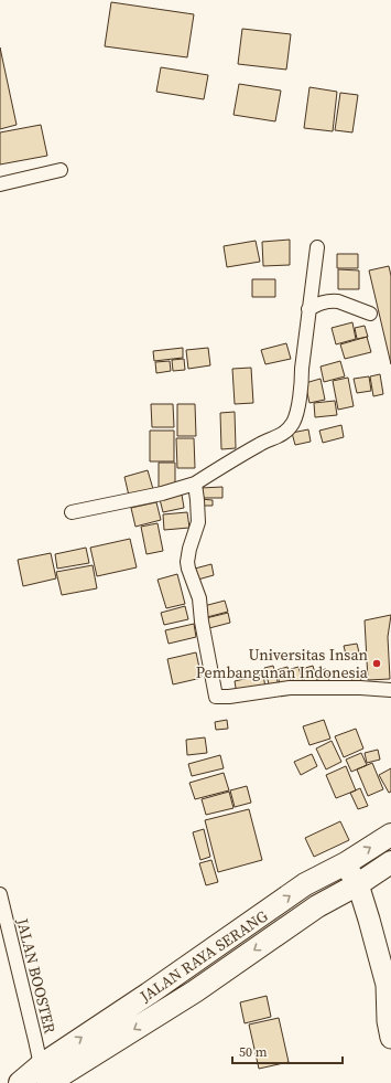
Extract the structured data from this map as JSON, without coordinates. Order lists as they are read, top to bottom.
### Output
{
  "streets": {
    "highway": ["JALAN RAYA SERANG"],
    "street": ["JALAN BOOSTER"]
  },
  "crossings": [
    ["JALAN RAYA SERANG", "JALAN BOOSTER"]
  ],
  "places": ["Universitas Insan Pembangunan Indonesia"],
  "scale_bar": "50 m"
}
